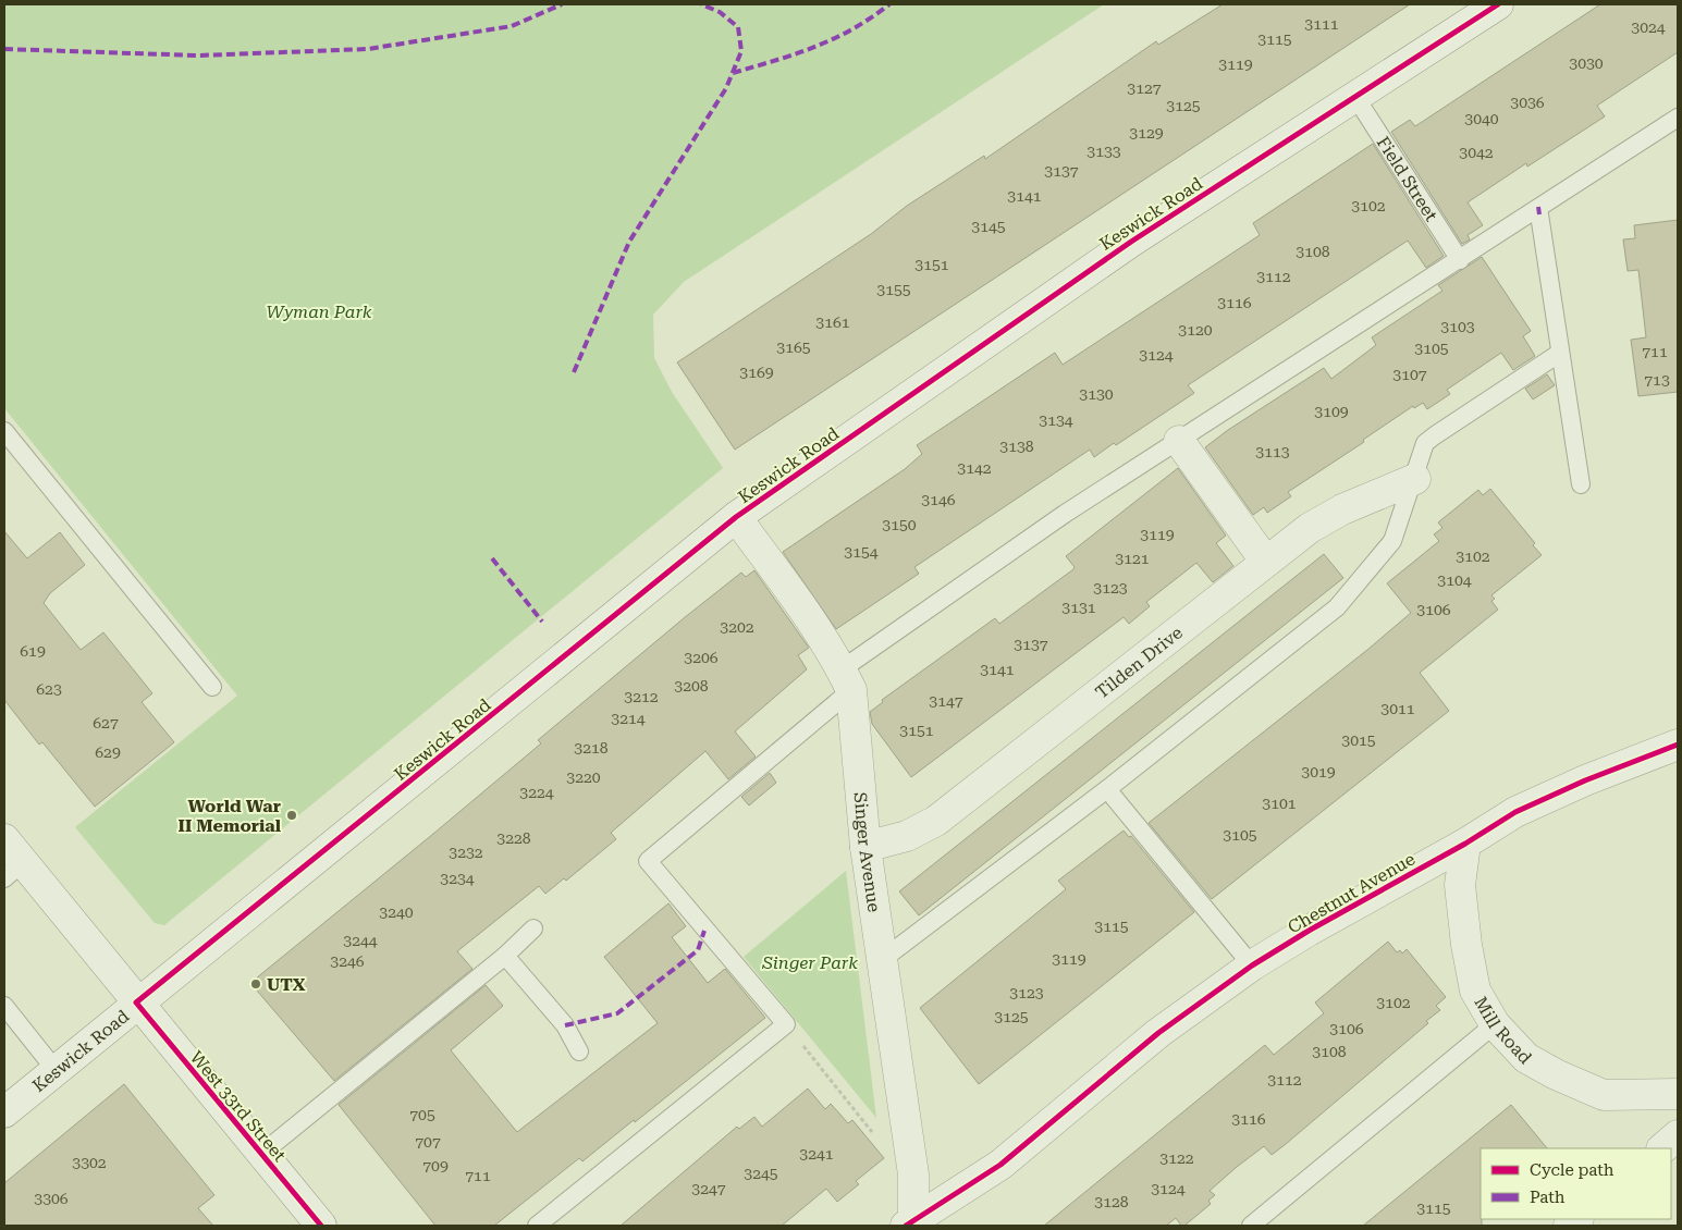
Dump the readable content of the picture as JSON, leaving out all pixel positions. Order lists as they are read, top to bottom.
{
  "streets": {
    "street": [
      "Keswick Road",
      "Tilden Drive",
      "Singer Avenue",
      "Chestnut Avenue",
      "Mill Road",
      "West 33rd Street"
    ],
    "lane": ["Field Street"]
  },
  "crossings": [
    ["Field Street", "Keswick Road"],
    ["Keswick Road", "Singer Avenue"],
    ["Keswick Road", "West 33rd Street"],
    ["Tilden Drive", "Singer Avenue"],
    ["Singer Avenue", "Chestnut Avenue"],
    ["Chestnut Avenue", "Mill Road"]
  ],
  "parks": ["Wyman Park", "Singer Park"],
  "places": ["World War II Memorial", "UTX"],
  "house_numbers": [
    "3111",
    "3024",
    "3115",
    "3030",
    "3119",
    "3127",
    "3036",
    "3125",
    "3040",
    "3129",
    "3133",
    "3042",
    "3137",
    "3141",
    "3102",
    "3145",
    "3108",
    "3151",
    "3112",
    "3155",
    "3116",
    "3161",
    "3103",
    "3120",
    "3165",
    "3105",
    "711",
    "3124",
    "3169",
    "3107",
    "713",
    "3130",
    "3109",
    "3134",
    "3138",
    "3113",
    "3142",
    "3146",
    "3150",
    "3119",
    "3154",
    "3102",
    "3121",
    "3104",
    "3123",
    "3131",
    "3106",
    "3202",
    "3137",
    "619",
    "3206",
    "3141",
    "3208",
    "623",
    "3212",
    "3147",
    "3011",
    "3214",
    "627",
    "3151",
    "3015",
    "3218",
    "629",
    "3019",
    "3220",
    "3224",
    "3101",
    "3105",
    "3228",
    "3232",
    "3234",
    "3240",
    "3115",
    "3244",
    "3119",
    "3246",
    "3123",
    "3102",
    "3125",
    "3106",
    "3108",
    "3112",
    "705",
    "3116",
    "707",
    "3241",
    "3122",
    "3302",
    "709",
    "3245",
    "711",
    "3247",
    "3124",
    "3306",
    "3128",
    "3115"
  ],
  "legend": ["Cycle path", "Path"]
}
